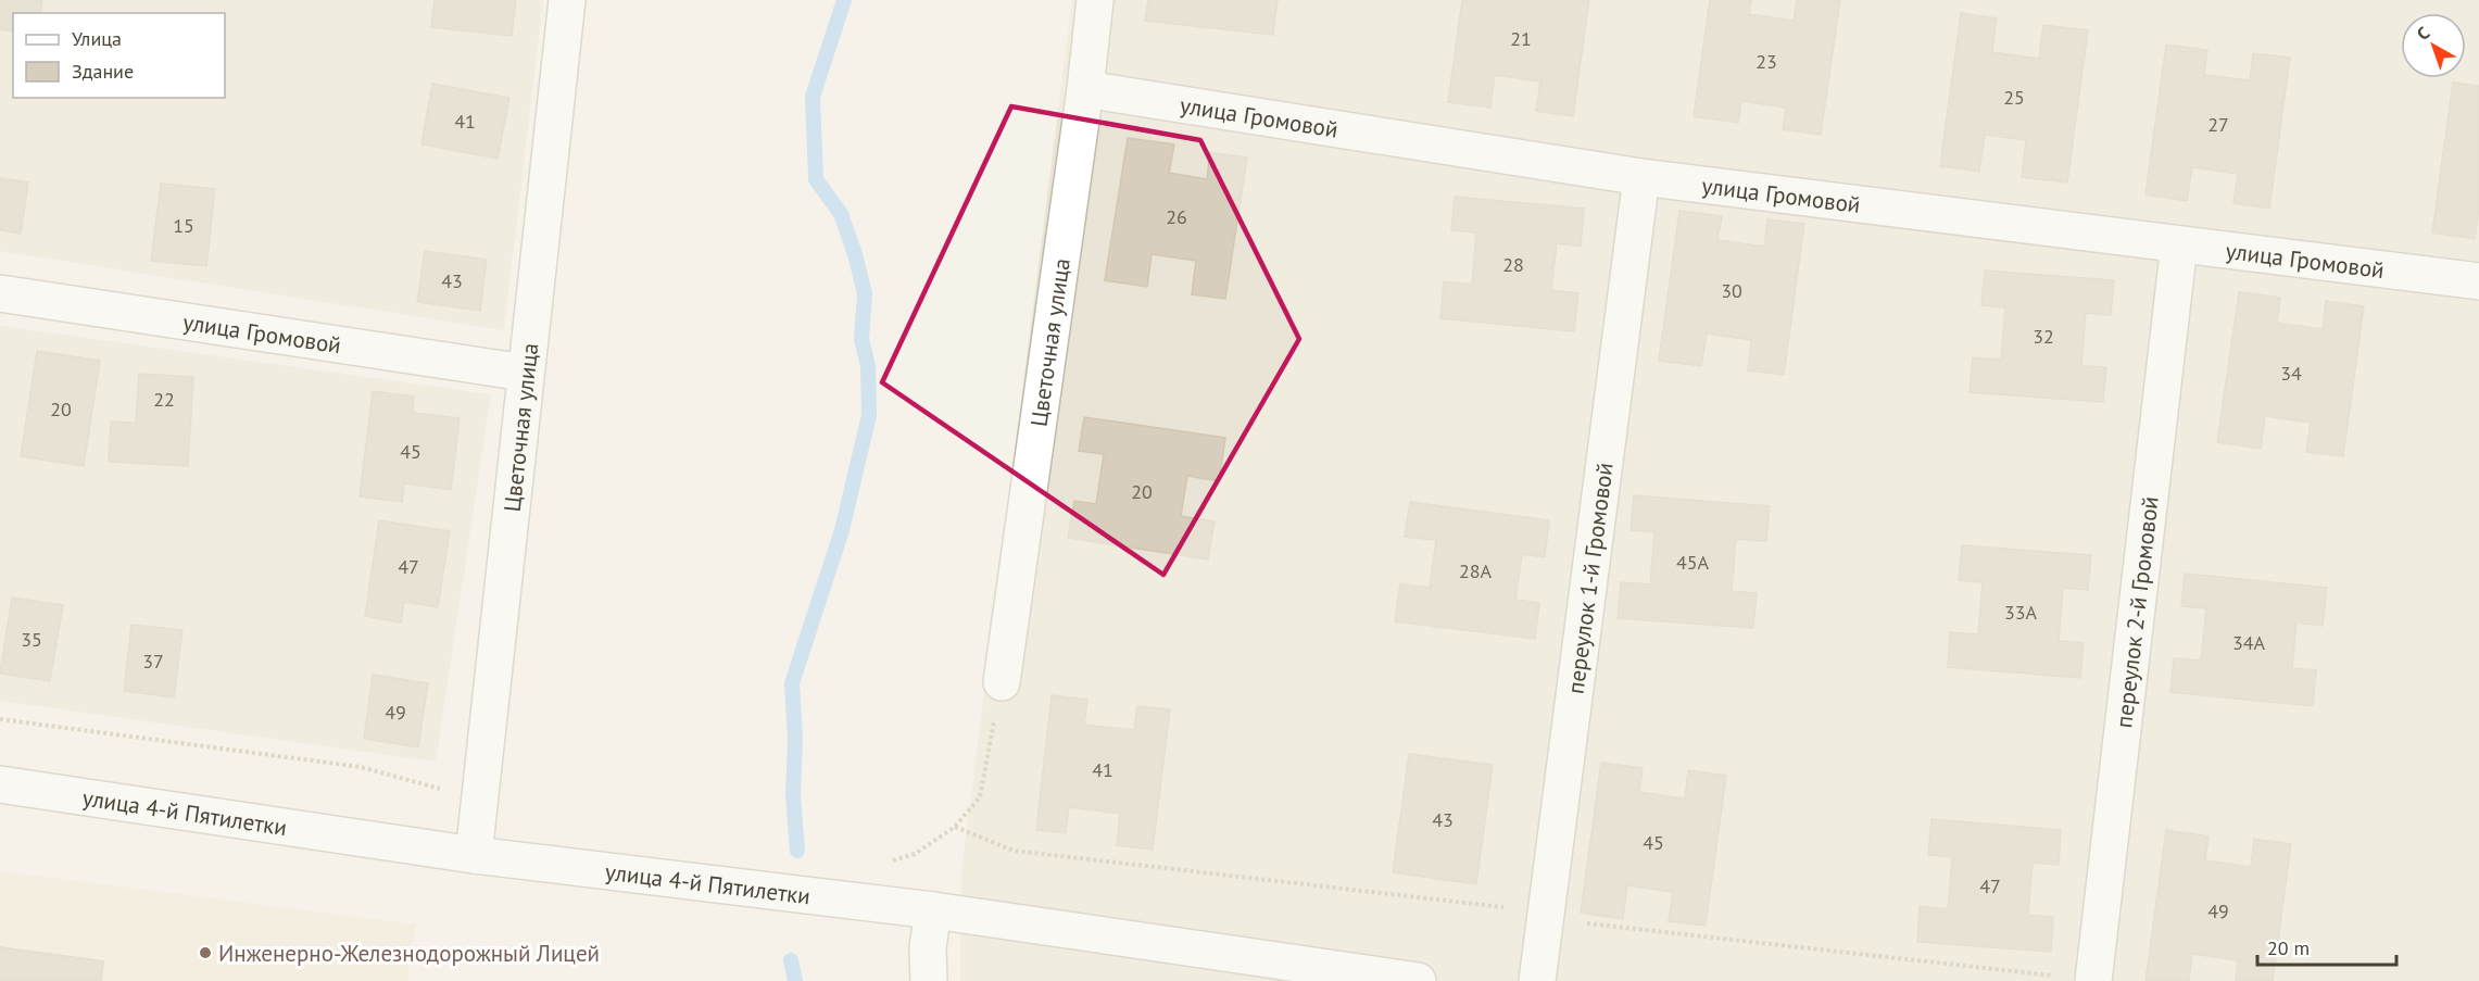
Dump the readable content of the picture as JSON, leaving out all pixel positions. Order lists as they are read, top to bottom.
{
  "streets": {
    "street": [
      "улица Громовой",
      "Цветочная улица",
      "переулок 1-й Громовой",
      "переулок 2-й Громовой",
      "улица 4-й Пятилетки"
    ]
  },
  "crossings": [
    ["улица Громовой", "Цветочная улица"],
    ["улица Громовой", "переулок 1-й Громовой"],
    ["улица Громовой", "переулок 2-й Громовой"],
    ["Цветочная улица", "улица 4-й Пятилетки"]
  ],
  "places": ["Инженерно-Железнодорожный Лицей"],
  "house_numbers": [
    "21",
    "23",
    "25",
    "41",
    "27",
    "26",
    "15",
    "28",
    "43",
    "30",
    "32",
    "34",
    "22",
    "20",
    "45",
    "20",
    "45А",
    "47",
    "28А",
    "33А",
    "35",
    "34А",
    "37",
    "49",
    "41",
    "43",
    "45",
    "47",
    "49"
  ],
  "legend": ["Улица", "Здание"],
  "scale_bar": "20 m",
  "north": "top left"
}
